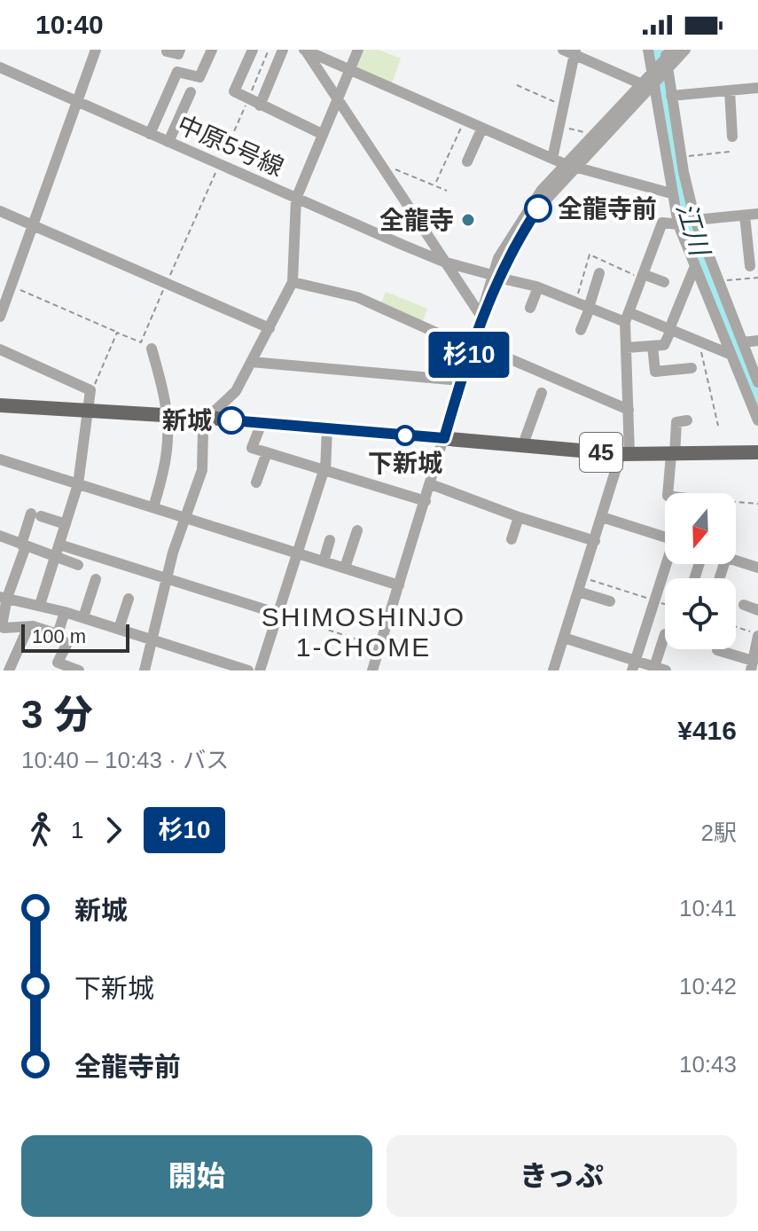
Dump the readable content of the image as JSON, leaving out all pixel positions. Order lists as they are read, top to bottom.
{
  "streets": {
    "main road": ["45"],
    "street": ["中原5号線"]
  },
  "districts": ["SHIMOSHINJO 1-CHOME"],
  "water": ["江川"],
  "places": [
    "全龍寺前",
    "全龍寺",
    "新城",
    "下新城"
  ],
  "lines": ["bus line 杉10"],
  "scale_bar": "100 m",
  "north": "bottom",
  "page": {
    "status": "10:40",
    "on_map": "杉10",
    "scale": "100 m",
    "heading": ["3 分", "10:40 – 10:43 · バス", "¥416"],
    "legs": ["1", "杉10", "2駅"],
    "list": [
      {
        "name": "新城",
        "value": "10:41"
      },
      {
        "name": "下新城",
        "value": "10:42"
      },
      {
        "name": "全龍寺前",
        "value": "10:43"
      }
    ],
    "buttons": ["開始", "きっぷ"]
  }
}
